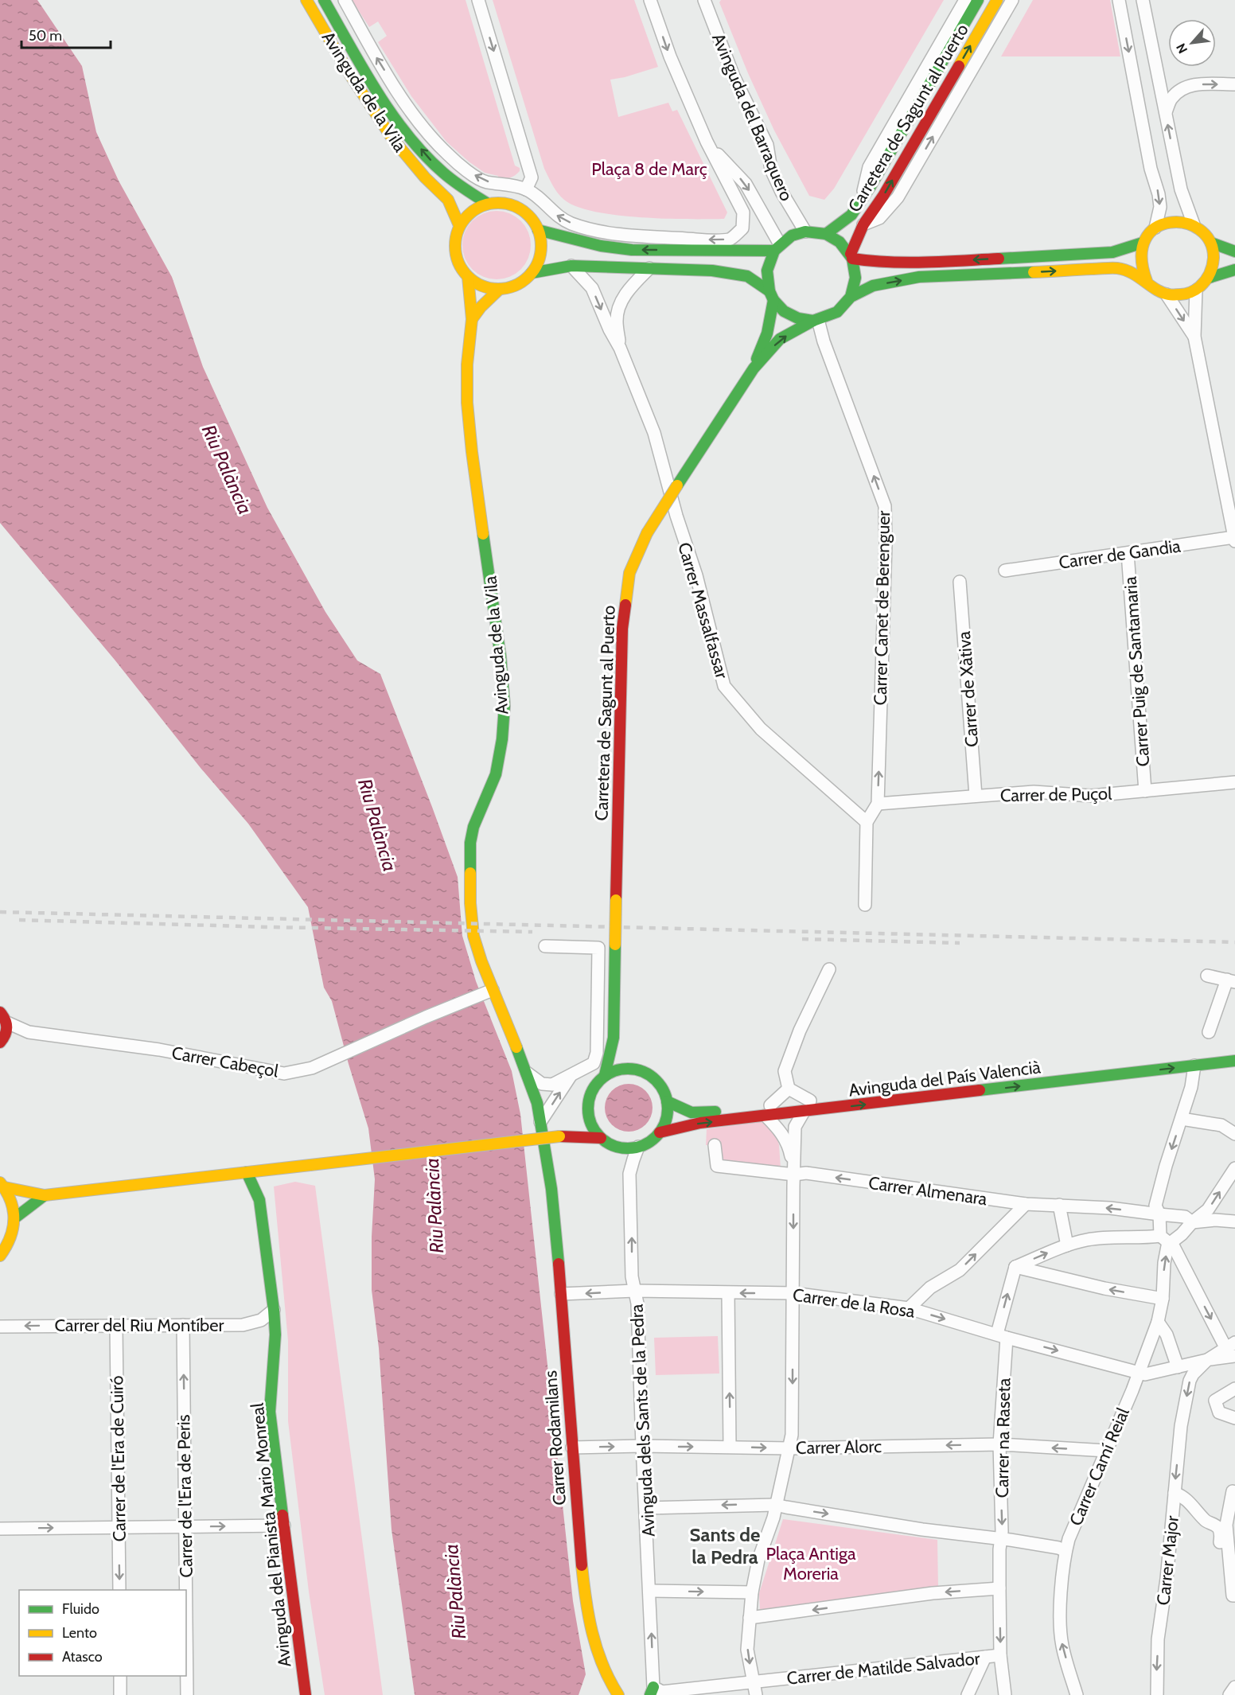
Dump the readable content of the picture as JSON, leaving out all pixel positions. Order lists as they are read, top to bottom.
{
  "streets": {
    "street": [
      "Avinguda de la Vila",
      "Avinguda del Barraquero",
      "Carretera de Sagunt al Puerto",
      "Carrer de Gandia",
      "Carrer Canet de Berenguer",
      "Carrer Massalfassar",
      "Carrer Puig de Santamaria",
      "Carrer de Xàtiva",
      "Carrer de Puçol",
      "Carrer Cabeçol",
      "Avinguda del País Valencià",
      "Carrer Almenara",
      "Carrer de la Rosa",
      "Carrer del Riu Montíber",
      "Avinguda dels Sants de la Pedra",
      "Carrer Rodamilans",
      "Carrer na Raseta",
      "Carrer Alorc",
      "Carrer de l'Era de Cuiró",
      "Carrer Camí Reial",
      "Carrer de l'Era de Peris",
      "Avinguda del Pianista Mario Monreal",
      "Carrer Major",
      "Carrer de Matilde Salvador"
    ]
  },
  "crossings": [
    ["Avinguda de la Vila", "Carrer Cabeçol"],
    ["Avinguda de la Vila", "Carrer Rodamilans"],
    ["Avinguda del Barraquero", "Carretera de Sagunt al Puerto"],
    ["Avinguda del Barraquero", "Carrer Canet de Berenguer"],
    ["Carretera de Sagunt al Puerto", "Carrer Canet de Berenguer"],
    ["Carretera de Sagunt al Puerto", "Avinguda del País Valencià"],
    ["Carretera de Sagunt al Puerto", "Avinguda dels Sants de la Pedra"],
    ["Carrer de Gandia", "Carrer Puig de Santamaria"],
    ["Carrer Canet de Berenguer", "Carrer Massalfassar"],
    ["Carrer Canet de Berenguer", "Carrer de Puçol"],
    ["Carrer Puig de Santamaria", "Carrer de Puçol"],
    ["Carrer de Xàtiva", "Carrer de Puçol"],
    ["Avinguda del País Valencià", "Avinguda dels Sants de la Pedra"],
    ["Carrer de la Rosa", "Avinguda dels Sants de la Pedra"],
    ["Carrer de la Rosa", "Carrer Rodamilans"],
    ["Carrer de la Rosa", "Carrer na Raseta"],
    ["Carrer de la Rosa", "Carrer Camí Reial"],
    ["Carrer del Riu Montíber", "Carrer de l'Era de Cuiró"],
    ["Carrer del Riu Montíber", "Carrer de l'Era de Peris"],
    ["Carrer del Riu Montíber", "Avinguda del Pianista Mario Monreal"],
    ["Avinguda dels Sants de la Pedra", "Carrer Alorc"],
    ["Avinguda dels Sants de la Pedra", "Carrer de Matilde Salvador"],
    ["Carrer Rodamilans", "Carrer Alorc"],
    ["Carrer na Raseta", "Carrer Alorc"],
    ["Carrer na Raseta", "Carrer de Matilde Salvador"],
    ["Carrer Alorc", "Carrer Camí Reial"]
  ],
  "one_way": [
    "Carrer Canet de Berenguer",
    "Carrer del Riu Montíber",
    "Carrer Camí Reial",
    "Carrer de l'Era de Peris"
  ],
  "districts": ["Sants de la Pedra"],
  "water": ["Riu Palància"],
  "parks": ["Plaça 8 de Març", "Plaça Antiga Moreria"],
  "legend": ["Fluido", "Lento", "Atasco"],
  "scale_bar": "50 m",
  "north": "bottom left"
}
